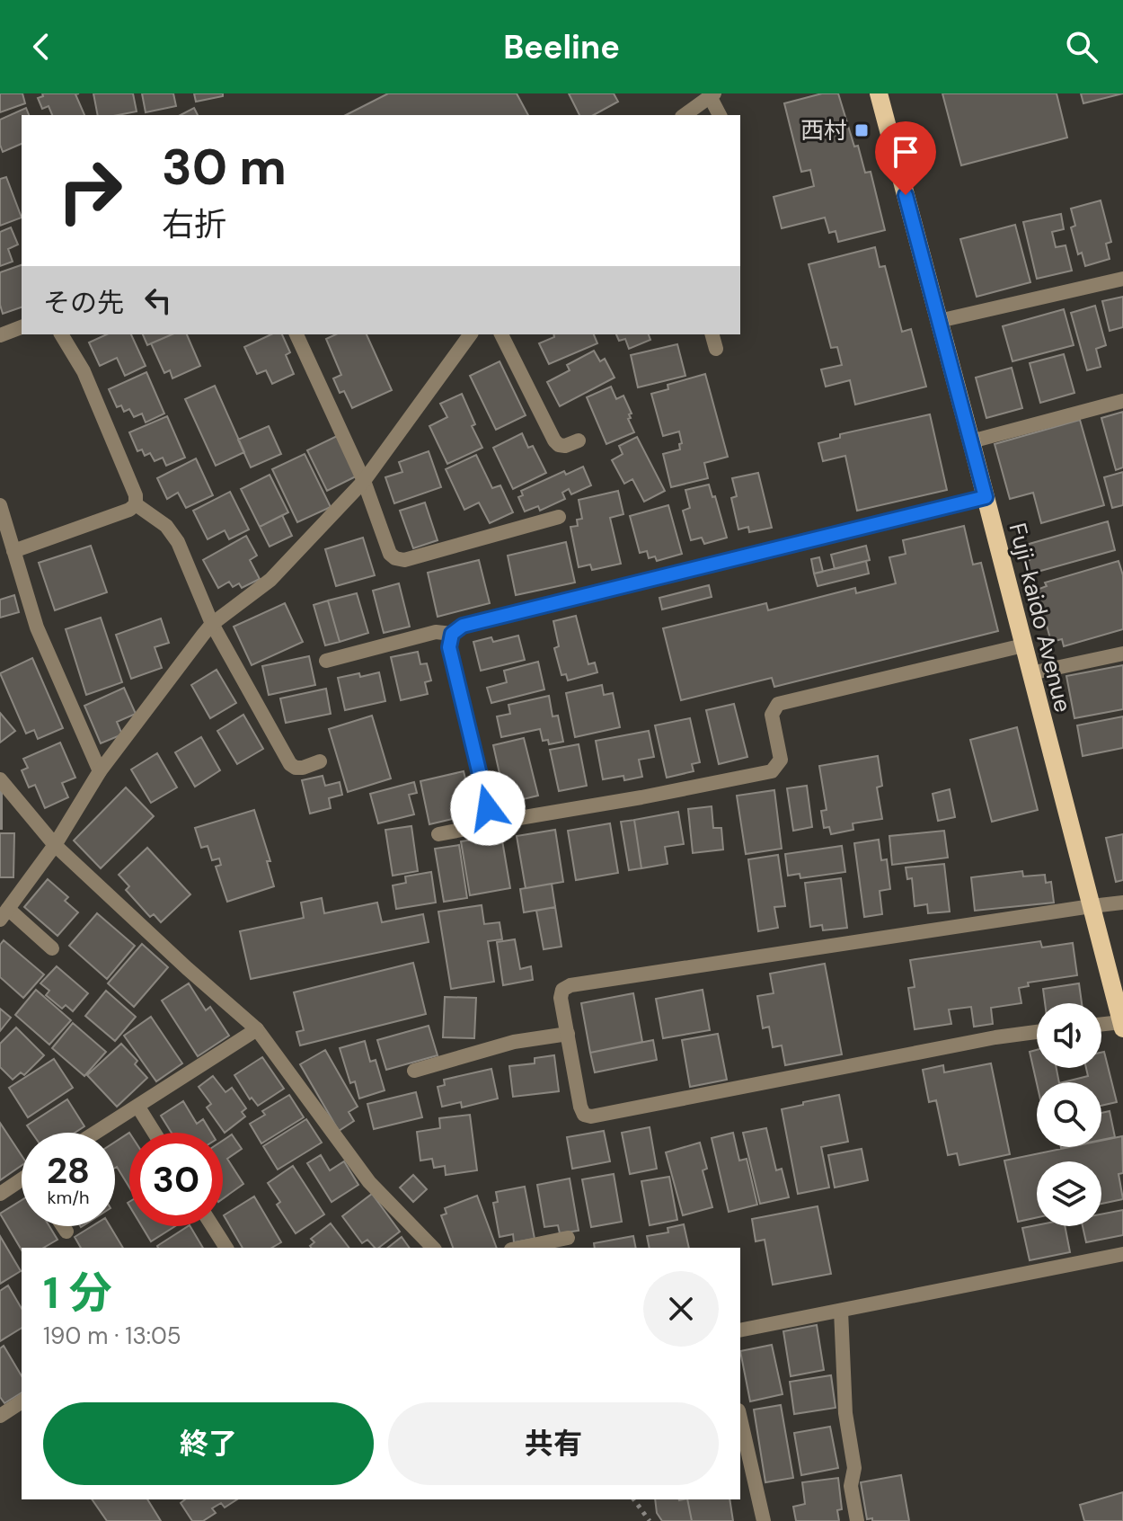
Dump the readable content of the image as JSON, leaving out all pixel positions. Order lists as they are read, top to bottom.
{
  "streets": {
    "main road": ["Fuji-kaido Avenue"]
  },
  "places": {
    "transit": ["西村"]
  },
  "page": {
    "header": "Beeline",
    "turn": ["30 m", "右折"],
    "then": "その先",
    "speed": "28 km/h",
    "limit": "30",
    "heading": ["1 分", "190 m · 13:05"],
    "buttons": ["終了", "共有"]
  }
}
